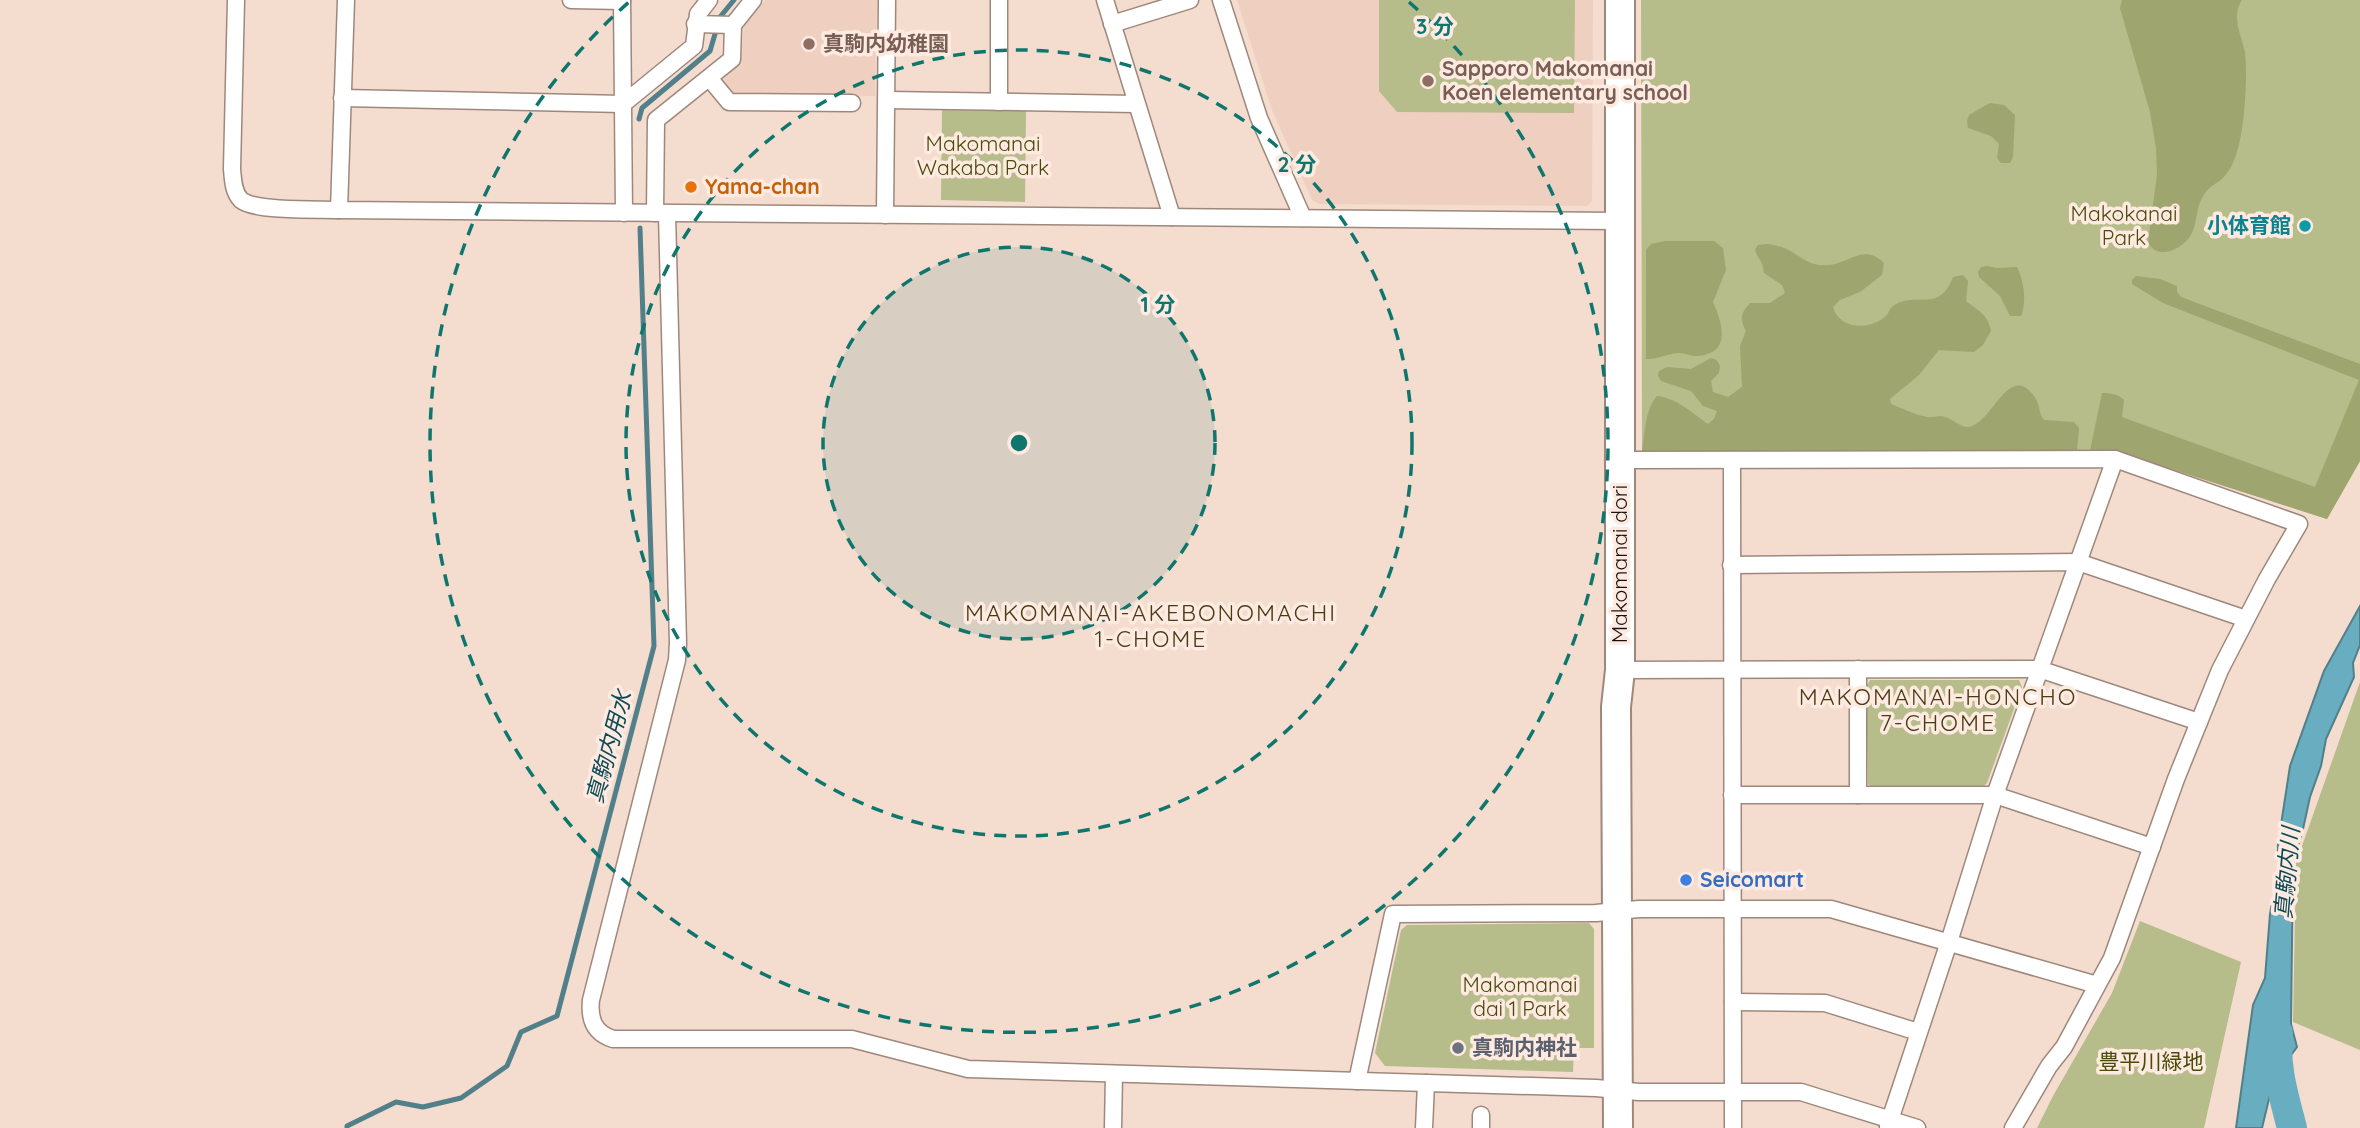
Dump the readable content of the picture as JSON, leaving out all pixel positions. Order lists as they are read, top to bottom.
{
  "streets": {
    "highway": ["Makomanai dori"]
  },
  "districts": ["MAKOMANAI-AKEBONOMACHI 1-CHOME", "MAKOMANAI-HONCHO 7-CHOME"],
  "water": ["真駒内用水", "真駒内川"],
  "parks": [
    "Makomanai Wakaba Park",
    "Makokanai Park",
    "Makomanai dai 1 Park",
    "豊平川緑地"
  ],
  "places": [
    "真駒内幼稚園",
    "Sapporo Makomanai Koen elementary school",
    "Yama-chan",
    "小体育館",
    "Seicomart",
    "真駒内神社"
  ],
  "rings": ["3 分", "2 分", "1 分"]
}
